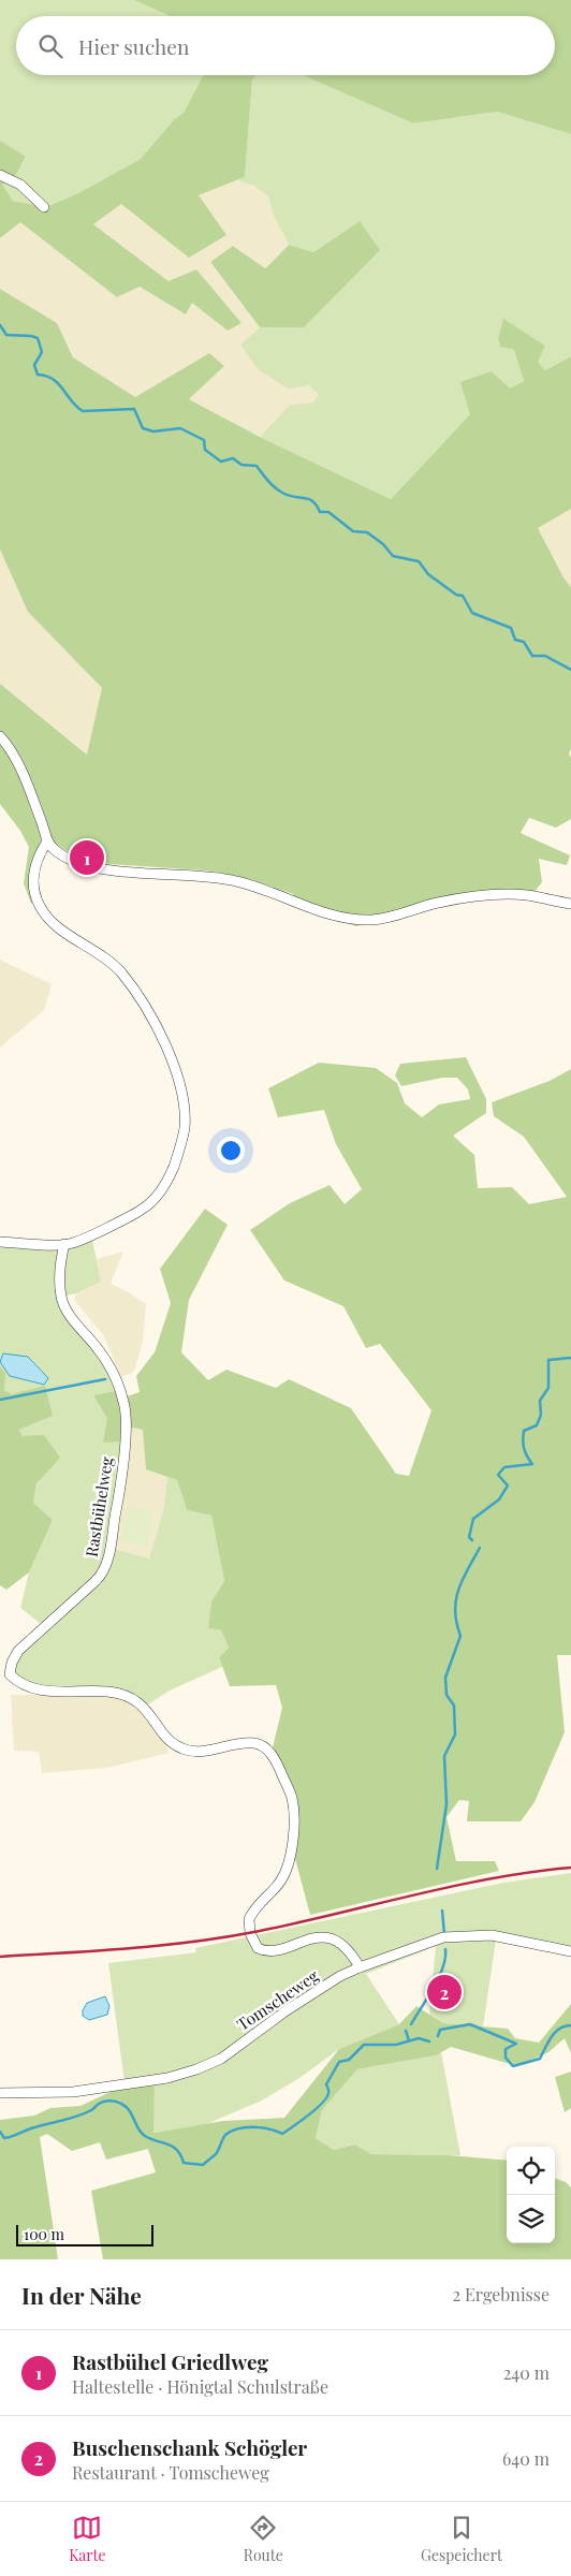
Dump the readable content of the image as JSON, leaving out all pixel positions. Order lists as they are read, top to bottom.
{
  "streets": {
    "street": ["Rastbühelweg", "Tomscheweg"]
  },
  "crossings": [
    ["Rastbühelweg", "Tomscheweg"]
  ],
  "scale_bar": "100 m",
  "page": {
    "search": "Hier suchen",
    "pins": ["1", "2"],
    "scale": "100 m",
    "heading": ["In der Nähe", "2 Ergebnisse"],
    "list": [
      {
        "mark": "1",
        "name": "Rastbühel Griedlweg",
        "note": "Haltestelle · Hönigtal Schulstraße",
        "value": "240 m"
      },
      {
        "mark": "2",
        "name": "Buschenschank Schögler",
        "note": "Restaurant · Tomscheweg",
        "value": "640 m"
      }
    ],
    "nav": ["Karte", "Route", "Gespeichert"]
  }
}
